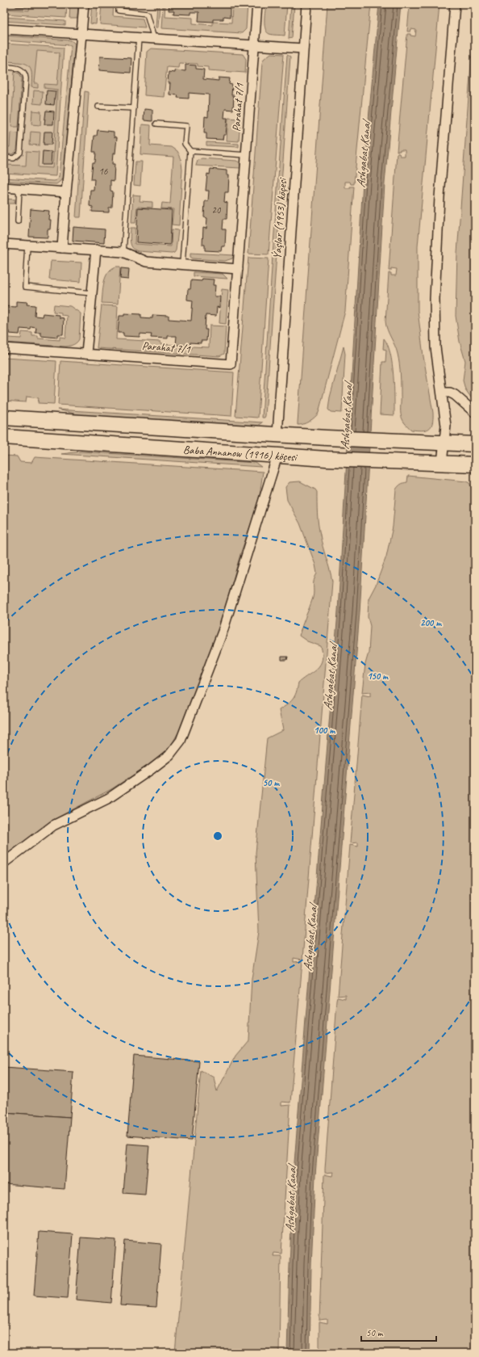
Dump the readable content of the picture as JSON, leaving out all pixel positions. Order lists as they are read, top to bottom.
{
  "streets": {
    "main road": ["Baba Annanow (1916) köçesi"],
    "street": ["Parahat 7/1", "Ýaşlar (1953) köçesi"]
  },
  "crossings": [
    ["Ýaşlar (1953) köçesi", "Baba Annanow (1916) köçesi"]
  ],
  "water": ["Ashgabat Kanal"],
  "house_numbers": ["16", "20"],
  "scale_bar": "50 m",
  "rings": [
    "200 m",
    "150 m",
    "100 m",
    "50 m"
  ]
}
